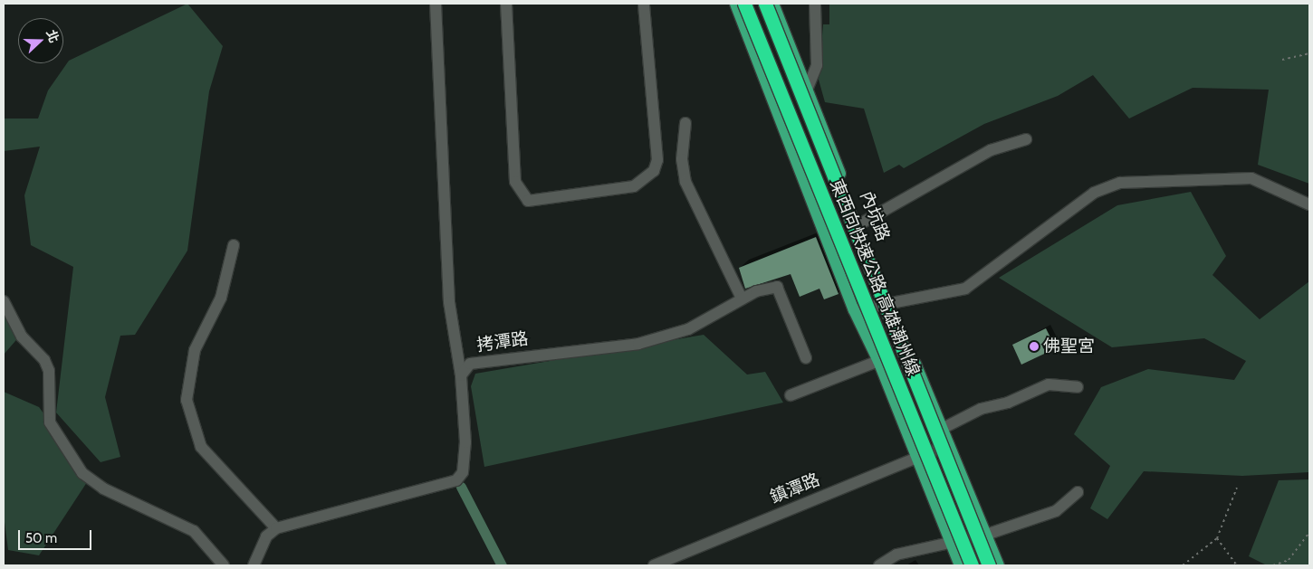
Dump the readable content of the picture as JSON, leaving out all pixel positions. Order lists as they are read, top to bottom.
{
  "streets": {
    "highway": ["東西向快速公路 高雄潮州線"],
    "main road": ["內坑路"],
    "street": ["拷潭路", "鎮潭路"]
  },
  "crossings": [
    ["內坑路", "鎮潭路"]
  ],
  "places": ["佛聖宮"],
  "scale_bar": "50 m",
  "north": "right"
}
